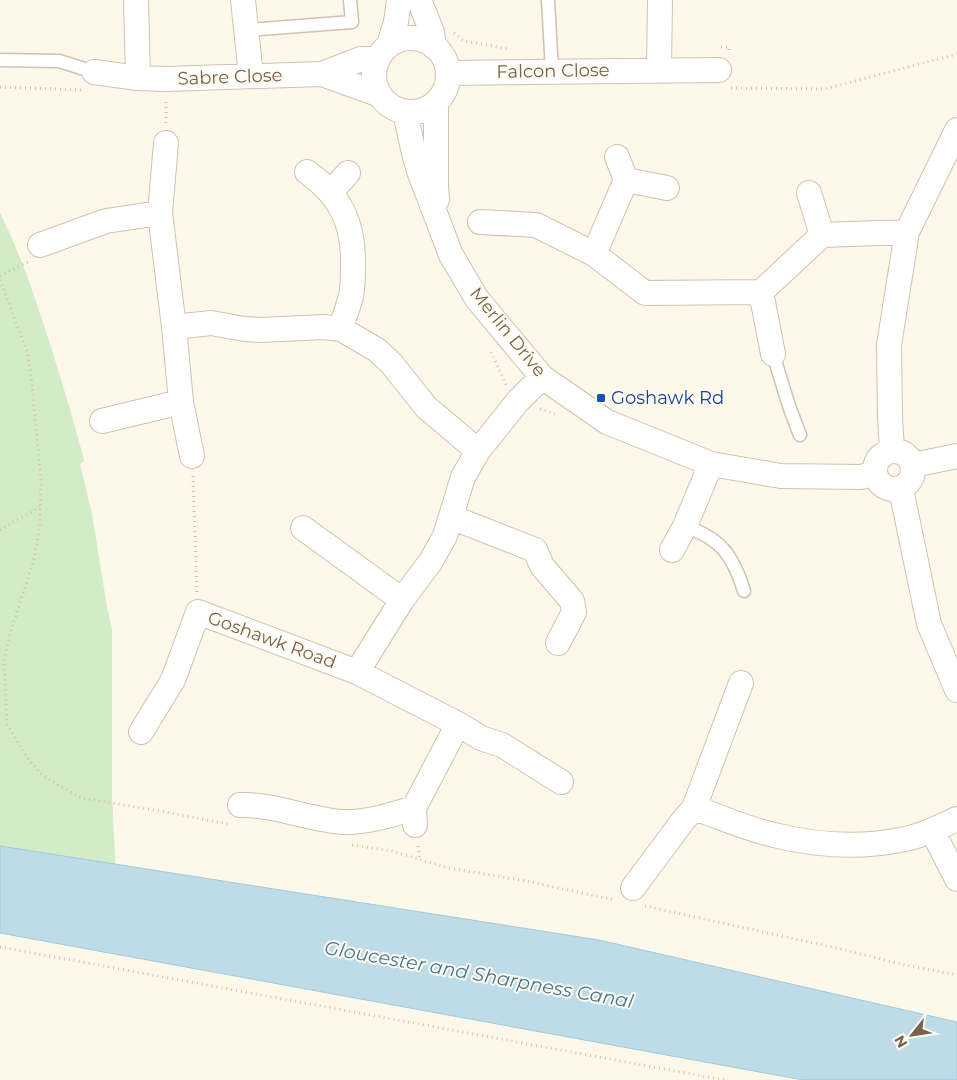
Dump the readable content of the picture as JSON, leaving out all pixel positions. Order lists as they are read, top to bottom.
{
  "streets": {
    "street": [
      "Falcon Close",
      "Sabre Close",
      "Merlin Drive",
      "Goshawk Road"
    ]
  },
  "crossings": [
    ["Falcon Close", "Sabre Close"],
    ["Falcon Close", "Merlin Drive"],
    ["Sabre Close", "Merlin Drive"],
    ["Merlin Drive", "Goshawk Road"]
  ],
  "water": ["Gloucester and Sharpness Canal"],
  "places": {
    "transit": ["Goshawk Rd"]
  },
  "north": "bottom left"
}
